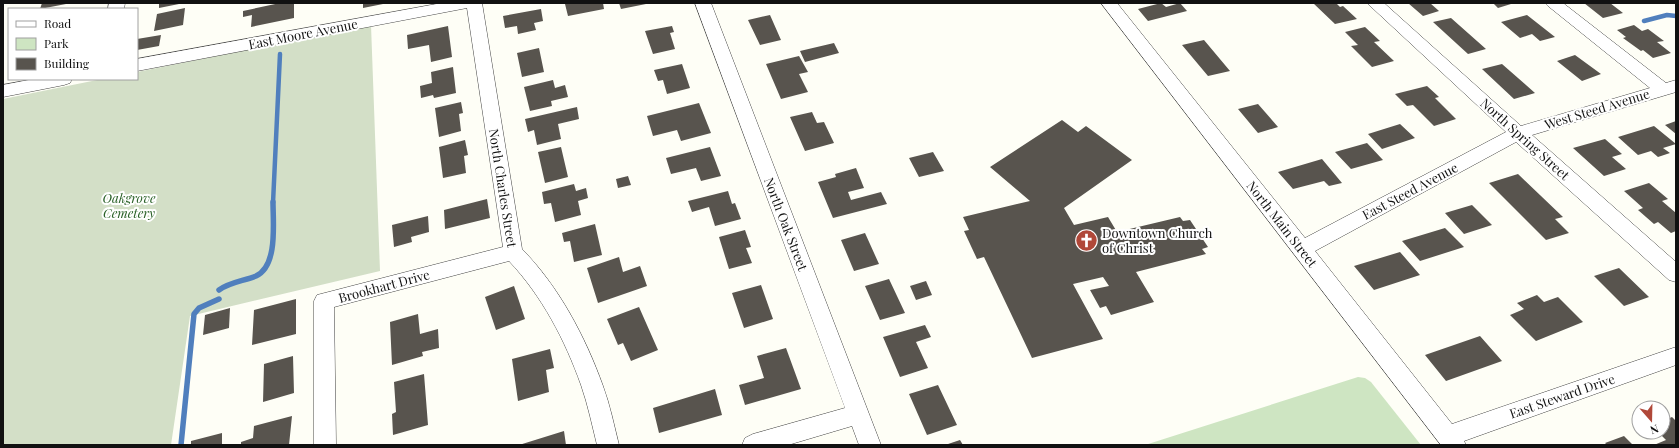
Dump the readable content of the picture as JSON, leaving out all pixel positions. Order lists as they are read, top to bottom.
{
  "streets": {
    "street": [
      "East Moore Avenue",
      "West Steed Avenue",
      "North Spring Street",
      "North Charles Street",
      "East Steed Avenue",
      "North Oak Street",
      "North Main Street",
      "Brookhart Drive",
      "East Steward Drive"
    ]
  },
  "crossings": [
    ["West Steed Avenue", "North Spring Street"],
    ["West Steed Avenue", "East Steed Avenue"],
    ["North Spring Street", "East Steed Avenue"],
    ["North Charles Street", "Brookhart Drive"],
    ["East Steed Avenue", "North Main Street"],
    ["North Main Street", "East Steward Drive"]
  ],
  "parks": ["Oakgrove Cemetery"],
  "places": {
    "church": ["Downtown Church of Christ"]
  },
  "legend": ["Road", "Park", "Building"],
  "north": "bottom"
}
